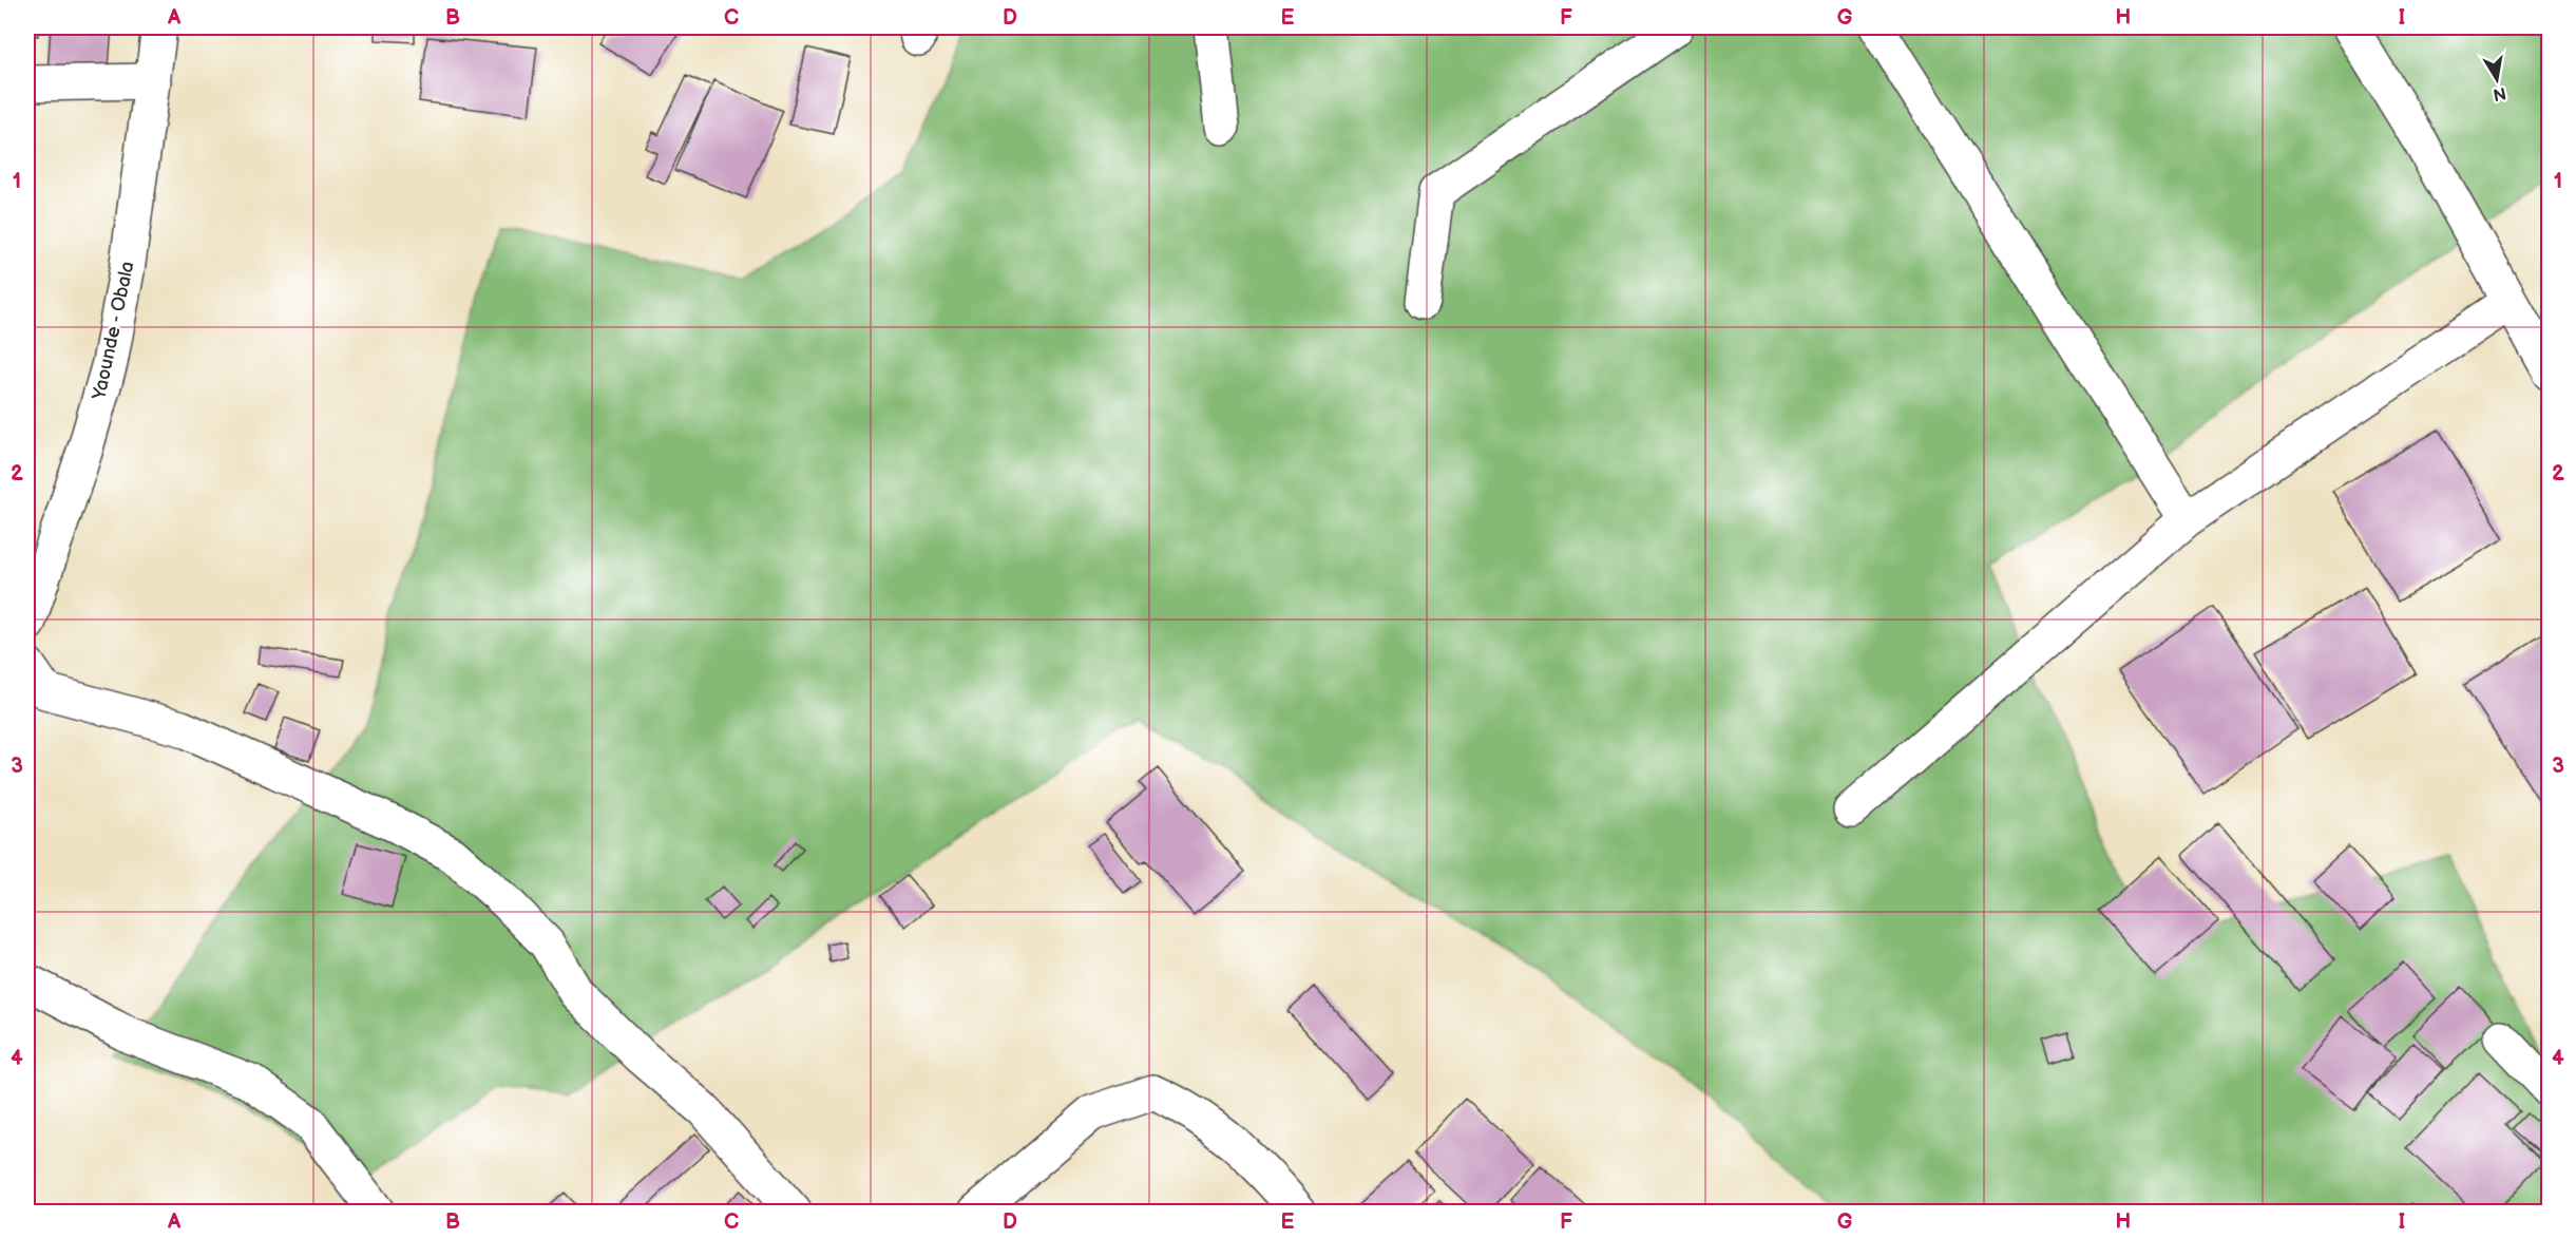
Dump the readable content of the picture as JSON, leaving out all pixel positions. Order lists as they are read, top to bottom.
{
  "streets": {
    "main road": ["Yaounde - Obala"]
  },
  "north": "bottom",
  "grid": {
    "columns": [
      "A",
      "B",
      "C",
      "D",
      "E",
      "F",
      "G",
      "H",
      "I"
    ],
    "rows": [
      "1",
      "2",
      "3",
      "4"
    ]
  }
}
